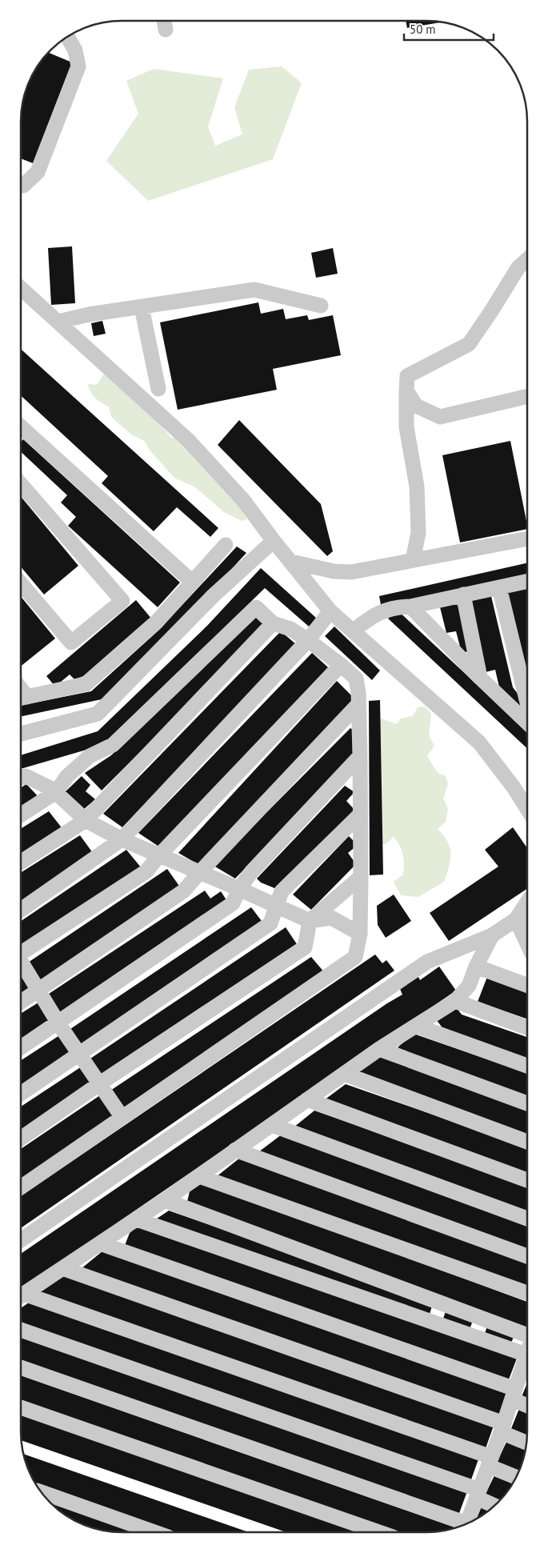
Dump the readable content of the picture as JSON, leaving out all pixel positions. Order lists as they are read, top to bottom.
{
  "scale_bar": "50 m"
}
